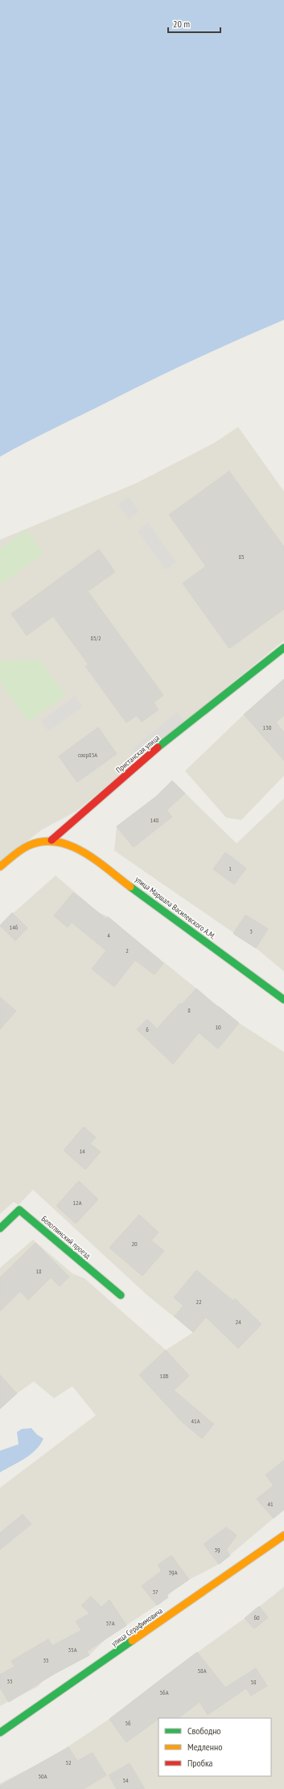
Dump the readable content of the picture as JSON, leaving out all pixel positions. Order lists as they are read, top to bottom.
{
  "streets": {
    "street": [
      "Пристанская улица",
      "улица Маршала Василевского А.М.",
      "Белоглинский проезд",
      "улица Серафимовича"
    ]
  },
  "crossings": [
    ["Пристанская улица", "улица Маршала Василевского А.М."]
  ],
  "house_numbers": [
    "85",
    "85/2",
    "150",
    "соор85А",
    "148",
    "1",
    "146",
    "3",
    "4",
    "2",
    "8",
    "10",
    "6",
    "14",
    "12А",
    "20",
    "18",
    "22",
    "24",
    "18Б",
    "41А",
    "41",
    "39",
    "39А",
    "37",
    "60",
    "37А",
    "35А",
    "35",
    "58А",
    "33",
    "58",
    "56А",
    "56",
    "52",
    "50А",
    "54"
  ],
  "legend": ["Свободно", "Медленно", "Пробка"],
  "scale_bar": "20 m"
}
